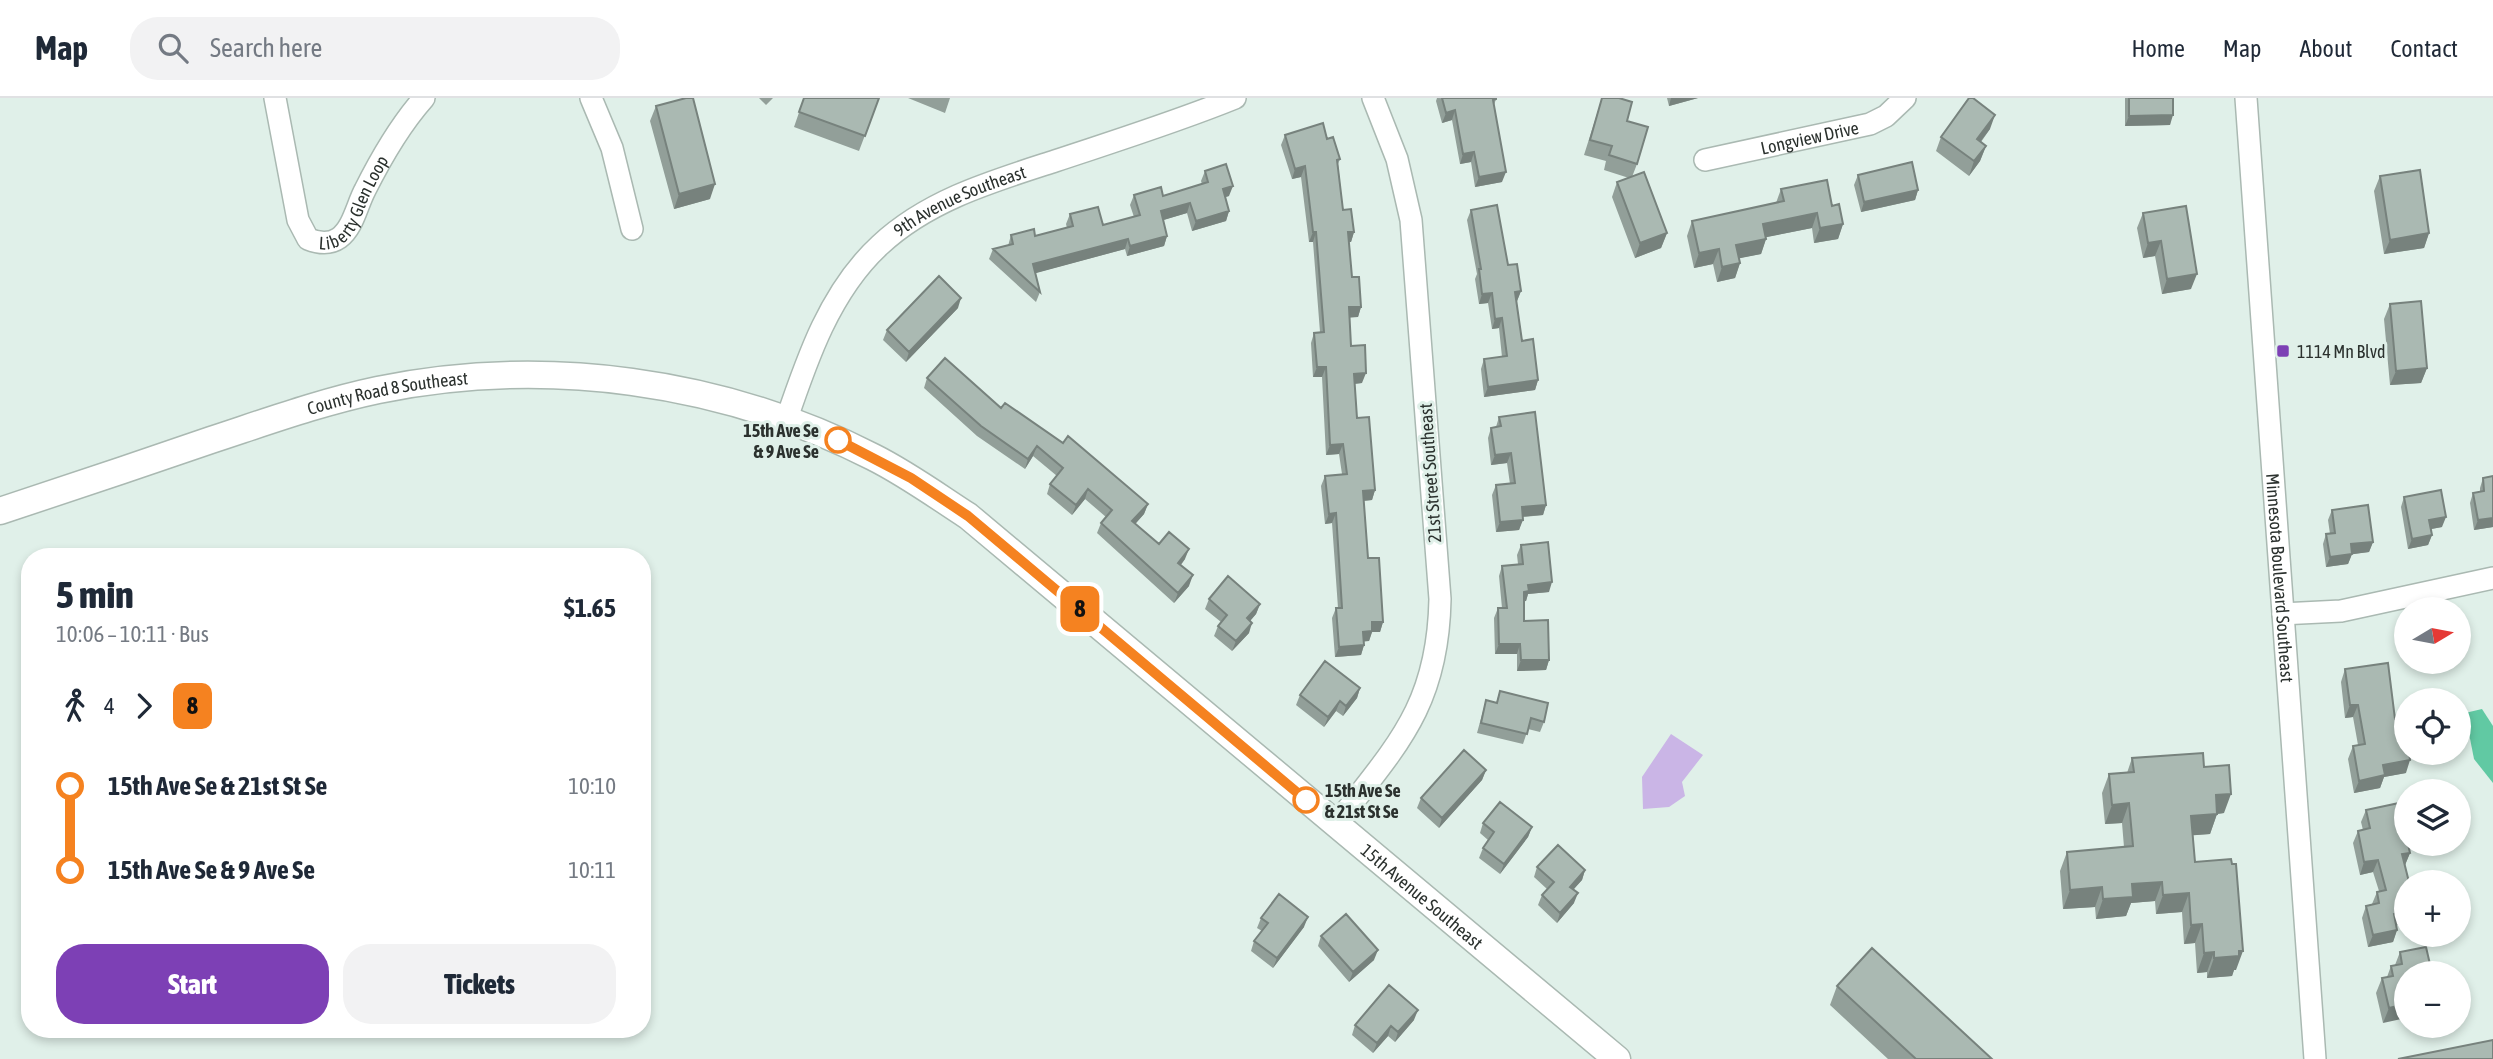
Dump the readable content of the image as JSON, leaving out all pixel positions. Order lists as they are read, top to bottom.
{
  "streets": {
    "main road": ["County Road 8 Southeast", "15th Avenue Southeast"],
    "street": [
      "Longview Drive",
      "Liberty Glen Loop",
      "9th Avenue Southeast",
      "21st Street Southeast",
      "Minnesota Boulevard Southeast"
    ]
  },
  "crossings": [
    ["9th Avenue Southeast", "County Road 8 Southeast"],
    ["9th Avenue Southeast", "15th Avenue Southeast"],
    ["County Road 8 Southeast", "15th Avenue Southeast"],
    ["21st Street Southeast", "15th Avenue Southeast"]
  ],
  "places": {
    "transit": ["1114 Mn Blvd"],
    "other": ["15th Ave Se & 9 Ave Se", "15th Ave Se & 21st St Se"]
  },
  "lines": ["bus line 8"],
  "north": "right",
  "page": {
    "header": "Map",
    "search": "Search here",
    "nav": [
      "Home",
      "Map",
      "About",
      "Contact"
    ],
    "on_map": "8",
    "heading": ["5 min", "10:06 – 10:11 · Bus", "$1.65"],
    "map_buttons": ["+", "−"],
    "legs": ["4", "8"],
    "list": [
      {
        "name": "15th Ave Se & 21st St Se",
        "value": "10:10"
      },
      {
        "name": "15th Ave Se & 9 Ave Se",
        "value": "10:11"
      }
    ],
    "buttons": ["Start", "Tickets"]
  }
}
